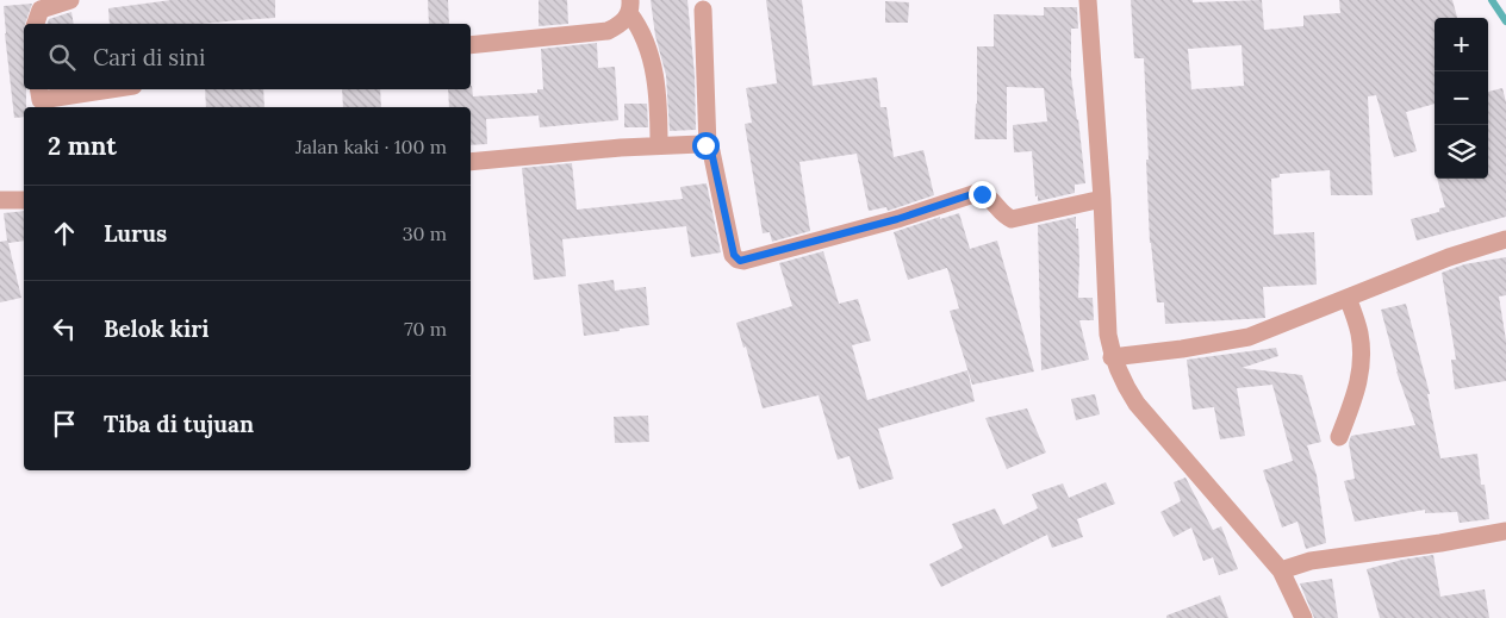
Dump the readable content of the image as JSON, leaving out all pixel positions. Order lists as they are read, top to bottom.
{
  "page": {
    "map_buttons": ["+", "−"],
    "search": "Cari di sini",
    "heading": ["2 mnt", "Jalan kaki · 100 m"],
    "list": [
      ["Lurus", "30 m"],
      ["Belok kiri", "70 m"],
      "Tiba di tujuan"
    ]
  }
}
